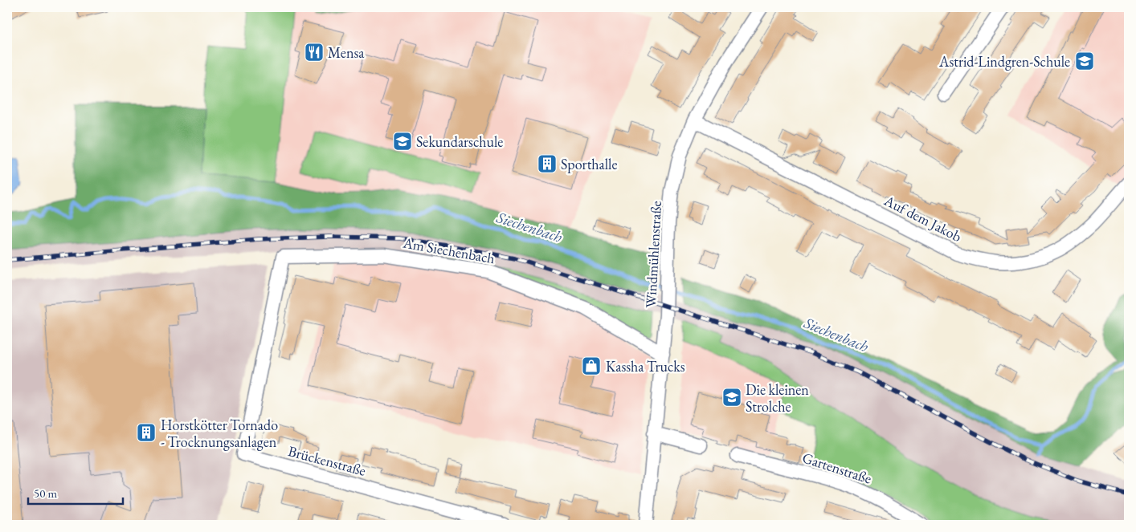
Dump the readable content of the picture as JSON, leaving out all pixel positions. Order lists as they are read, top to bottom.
{
  "streets": {
    "street": [
      "Auf dem Jakob",
      "Am Siechenbach",
      "Windmühlenstraße",
      "Brückenstraße",
      "Gartenstraße"
    ]
  },
  "crossings": [
    ["Auf dem Jakob", "Windmühlenstraße"],
    ["Am Siechenbach", "Windmühlenstraße"],
    ["Am Siechenbach", "Brückenstraße"]
  ],
  "water": ["Siechenbach"],
  "places": {
    "restaurant": ["Mensa"],
    "school or university": ["Astrid-Lindgren-Schule", "Sekundarschule", "Die kleinen Strolche"],
    "building": ["Sporthalle", "Horstkötter Tornado - Trocknungsanlagen"],
    "shop": ["Kassha Trucks"]
  },
  "scale_bar": "50 m"
}
